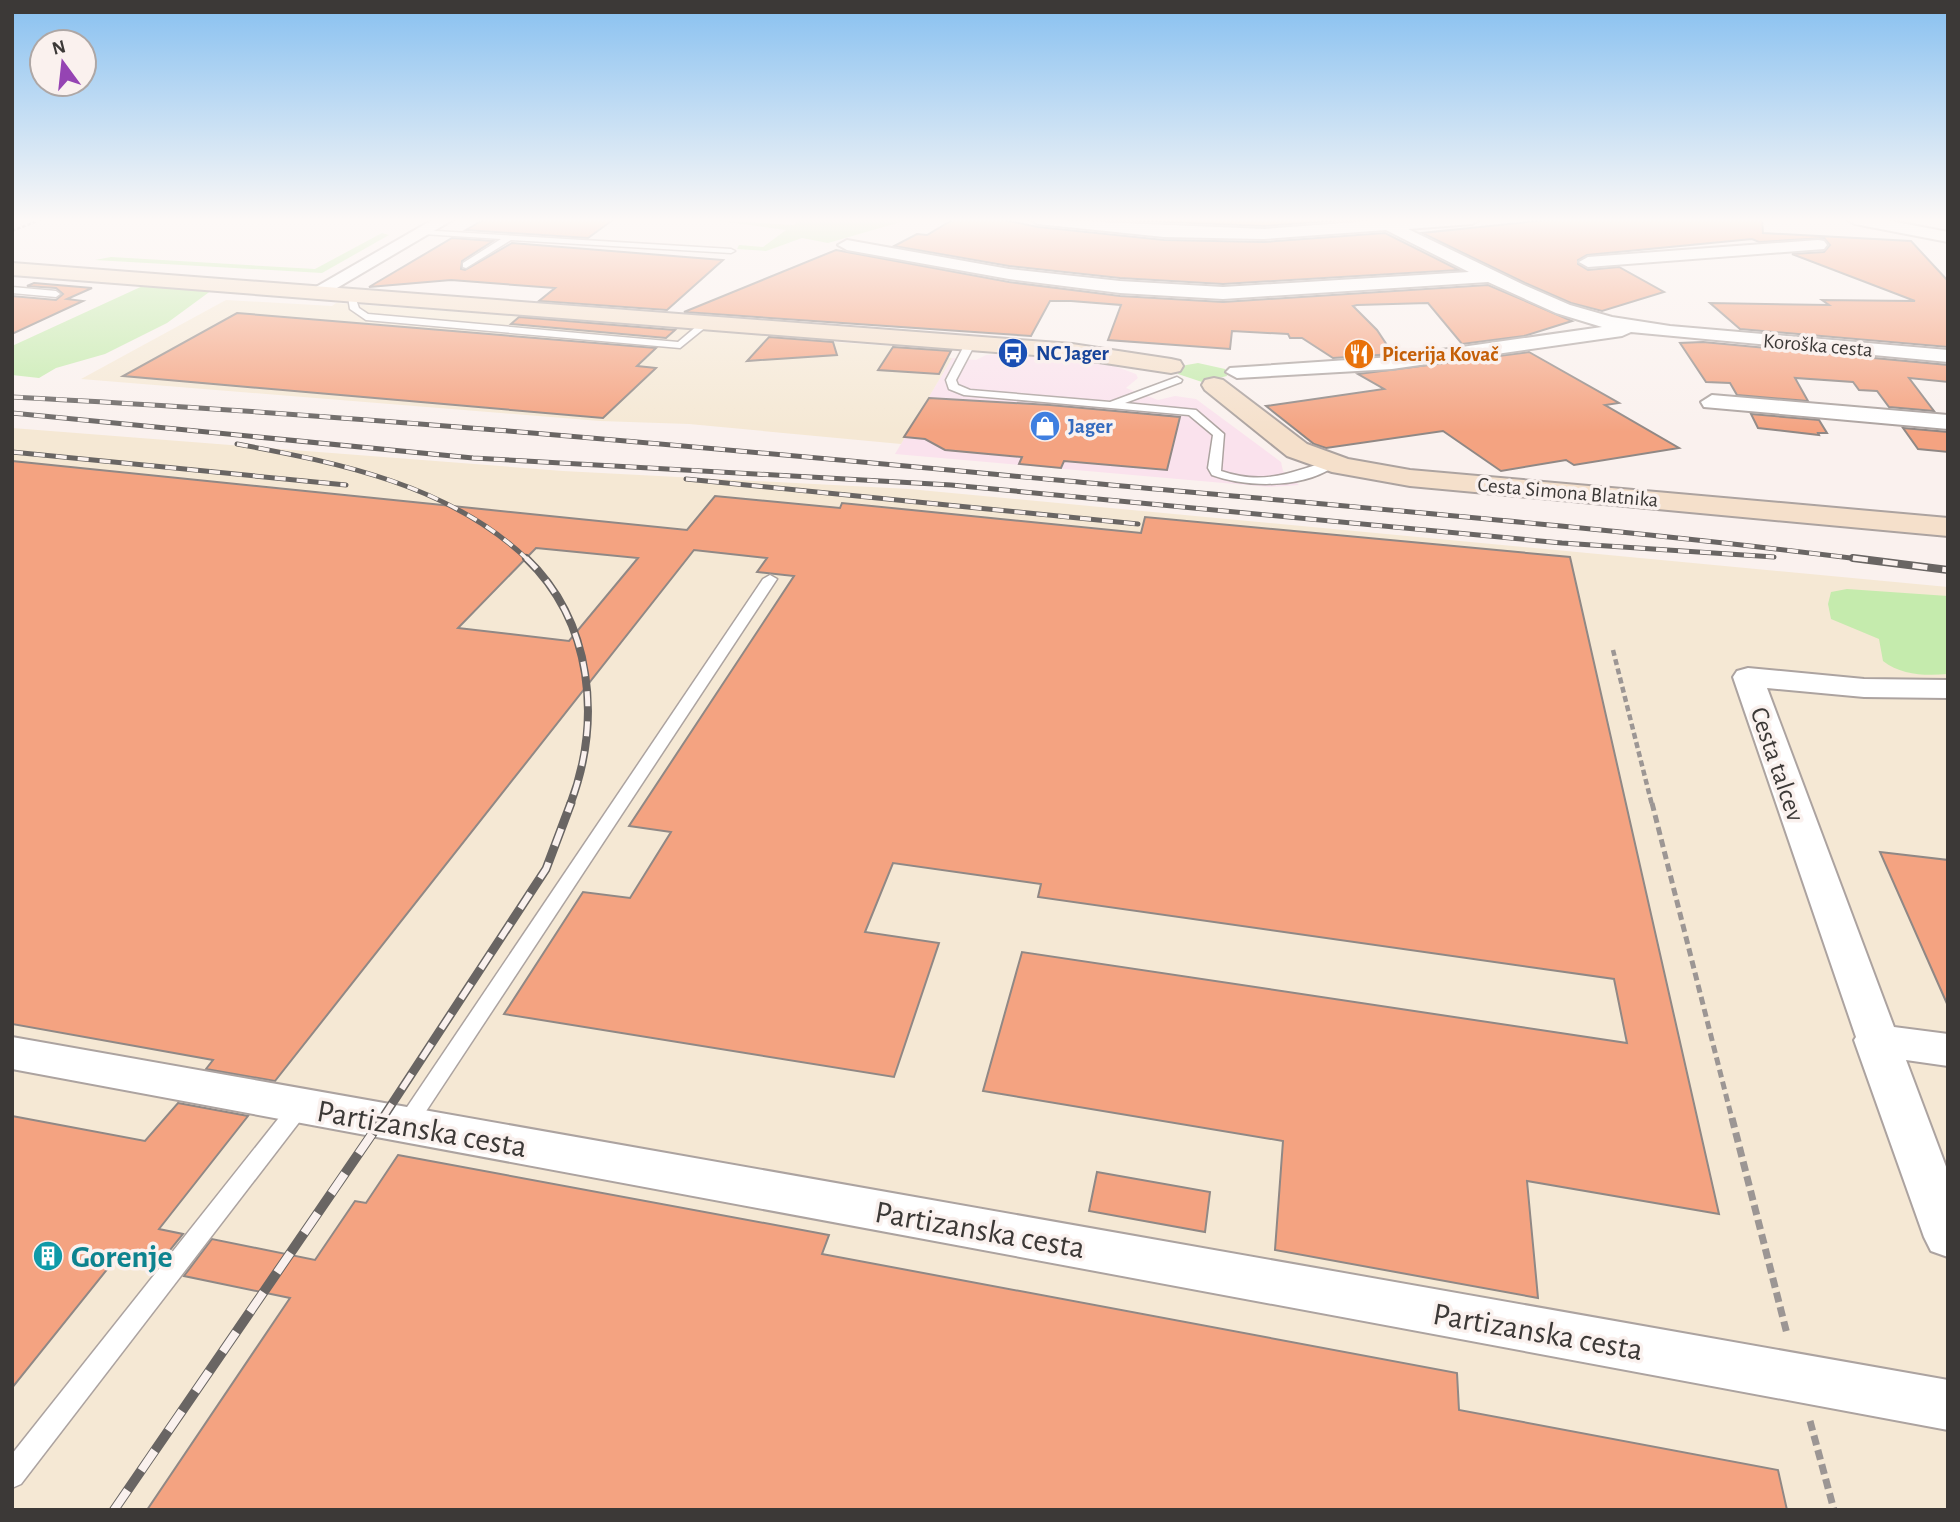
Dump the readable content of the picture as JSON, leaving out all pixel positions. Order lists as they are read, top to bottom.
{
  "streets": {
    "street": [
      "Koroška cesta",
      "Cesta Simona Blatnika",
      "Cesta talcev",
      "Partizanska cesta"
    ]
  },
  "places": {
    "bus stop": ["NC Jager"],
    "restaurant": ["Picerija Kovač"],
    "shop": ["Jager"],
    "building": ["Gorenje"]
  },
  "north": "top"
}
